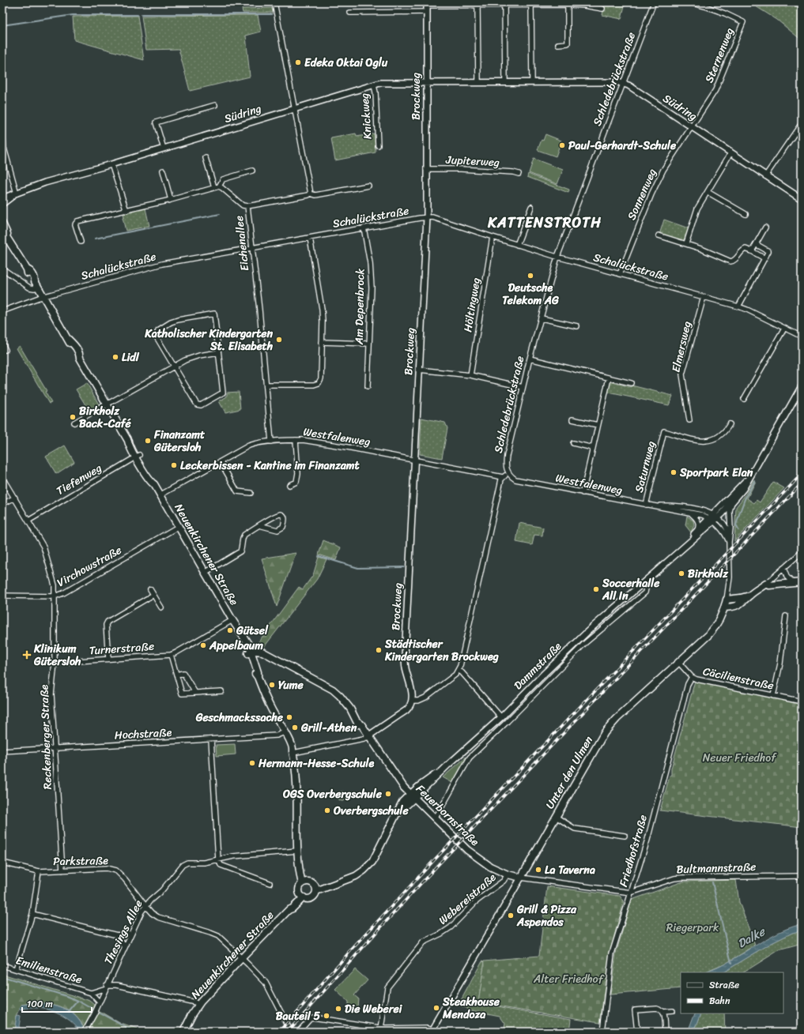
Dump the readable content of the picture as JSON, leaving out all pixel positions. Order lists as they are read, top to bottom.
{
  "streets": {
    "main road": [
      "Neuenkirchener Straße",
      "Dammstraße",
      "Unter den Ulmen",
      "Feuerbornstraße"
    ],
    "street": [
      "Sternenweg",
      "Schledebrückstraße",
      "Brockweg",
      "Südring",
      "Knickweg",
      "Jupiterweg",
      "Sonnenweg",
      "Schalückstraße",
      "Eichenallee",
      "Höltingweg",
      "Am Depenbrock",
      "Elmersweg",
      "Westfalenweg",
      "Saturnweg",
      "Tiefenweg",
      "Virchowstraße",
      "Turnerstraße",
      "Cäcilienstraße",
      "Hochstraße",
      "Reckenberger Straße",
      "Friedhofstraße",
      "Parkstraße",
      "Bultmannstraße",
      "Webereistraße",
      "Thesings Allee",
      "Emilienstraße"
    ]
  },
  "crossings": [
    ["Sternenweg", "Südring"],
    ["Sternenweg", "Sonnenweg"],
    ["Schledebrückstraße", "Südring"],
    ["Schledebrückstraße", "Schalückstraße"],
    ["Schledebrückstraße", "Westfalenweg"],
    ["Brockweg", "Südring"],
    ["Brockweg", "Jupiterweg"],
    ["Brockweg", "Schalückstraße"],
    ["Brockweg", "Westfalenweg"],
    ["Südring", "Knickweg"],
    ["Südring", "Sonnenweg"],
    ["Sonnenweg", "Schalückstraße"],
    ["Schalückstraße", "Eichenallee"],
    ["Schalückstraße", "Höltingweg"],
    ["Schalückstraße", "Am Depenbrock"],
    ["Schalückstraße", "Elmersweg"],
    ["Schalückstraße", "Neuenkirchener Straße"],
    ["Eichenallee", "Westfalenweg"],
    ["Westfalenweg", "Saturnweg"],
    ["Westfalenweg", "Neuenkirchener Straße"],
    ["Westfalenweg", "Dammstraße"],
    ["Tiefenweg", "Neuenkirchener Straße"],
    ["Tiefenweg", "Reckenberger Straße"],
    ["Neuenkirchener Straße", "Virchowstraße"],
    ["Neuenkirchener Straße", "Turnerstraße"],
    ["Neuenkirchener Straße", "Dammstraße"],
    ["Neuenkirchener Straße", "Hochstraße"],
    ["Neuenkirchener Straße", "Feuerbornstraße"],
    ["Neuenkirchener Straße", "Parkstraße"],
    ["Neuenkirchener Straße", "Thesings Allee"],
    ["Neuenkirchener Straße", "Emilienstraße"],
    ["Virchowstraße", "Reckenberger Straße"],
    ["Turnerstraße", "Reckenberger Straße"],
    ["Dammstraße", "Feuerbornstraße"],
    ["Cäcilienstraße", "Unter den Ulmen"],
    ["Cäcilienstraße", "Friedhofstraße"],
    ["Hochstraße", "Reckenberger Straße"],
    ["Reckenberger Straße", "Parkstraße"],
    ["Unter den Ulmen", "Feuerbornstraße"],
    ["Unter den Ulmen", "Bultmannstraße"],
    ["Feuerbornstraße", "Bultmannstraße"],
    ["Feuerbornstraße", "Webereistraße"],
    ["Friedhofstraße", "Bultmannstraße"],
    ["Parkstraße", "Thesings Allee"],
    ["Thesings Allee", "Emilienstraße"]
  ],
  "districts": ["KATTENSTROTH"],
  "water": ["Dalke"],
  "parks": ["Neuer Friedhof", "Riegerpark", "Alter Friedhof"],
  "places": {
    "other": [
      "Edeka Oktai Oglu",
      "Paul-Gerhardt-Schule",
      "Deutsche Telekom AG",
      "Katholischer Kindergarten St. Elisabeth",
      "Lidl",
      "Birkholz Back-Café",
      "Finanzamt Gütersloh",
      "Leckerbissen - Kantine im Finanzamt",
      "Sportpark Elan",
      "Birkholz",
      "Soccerhalle All In",
      "Gütsel",
      "Appelbaum",
      "Städtischer Kindergarten Brockweg",
      "Yume",
      "Geschmackssache",
      "Grill-Athen",
      "Hermann-Hesse-Schule",
      "OGS Overbergschule",
      "Overbergschule",
      "La Taverna",
      "Grill & Pizza Aspendos",
      "Steakhouse Mendoza",
      "Die Weberei",
      "Bauteil 5"
    ],
    "health": ["Klinikum Gütersloh"]
  },
  "legend": ["Straße", "Bahn"],
  "scale_bar": "100 m"
}
